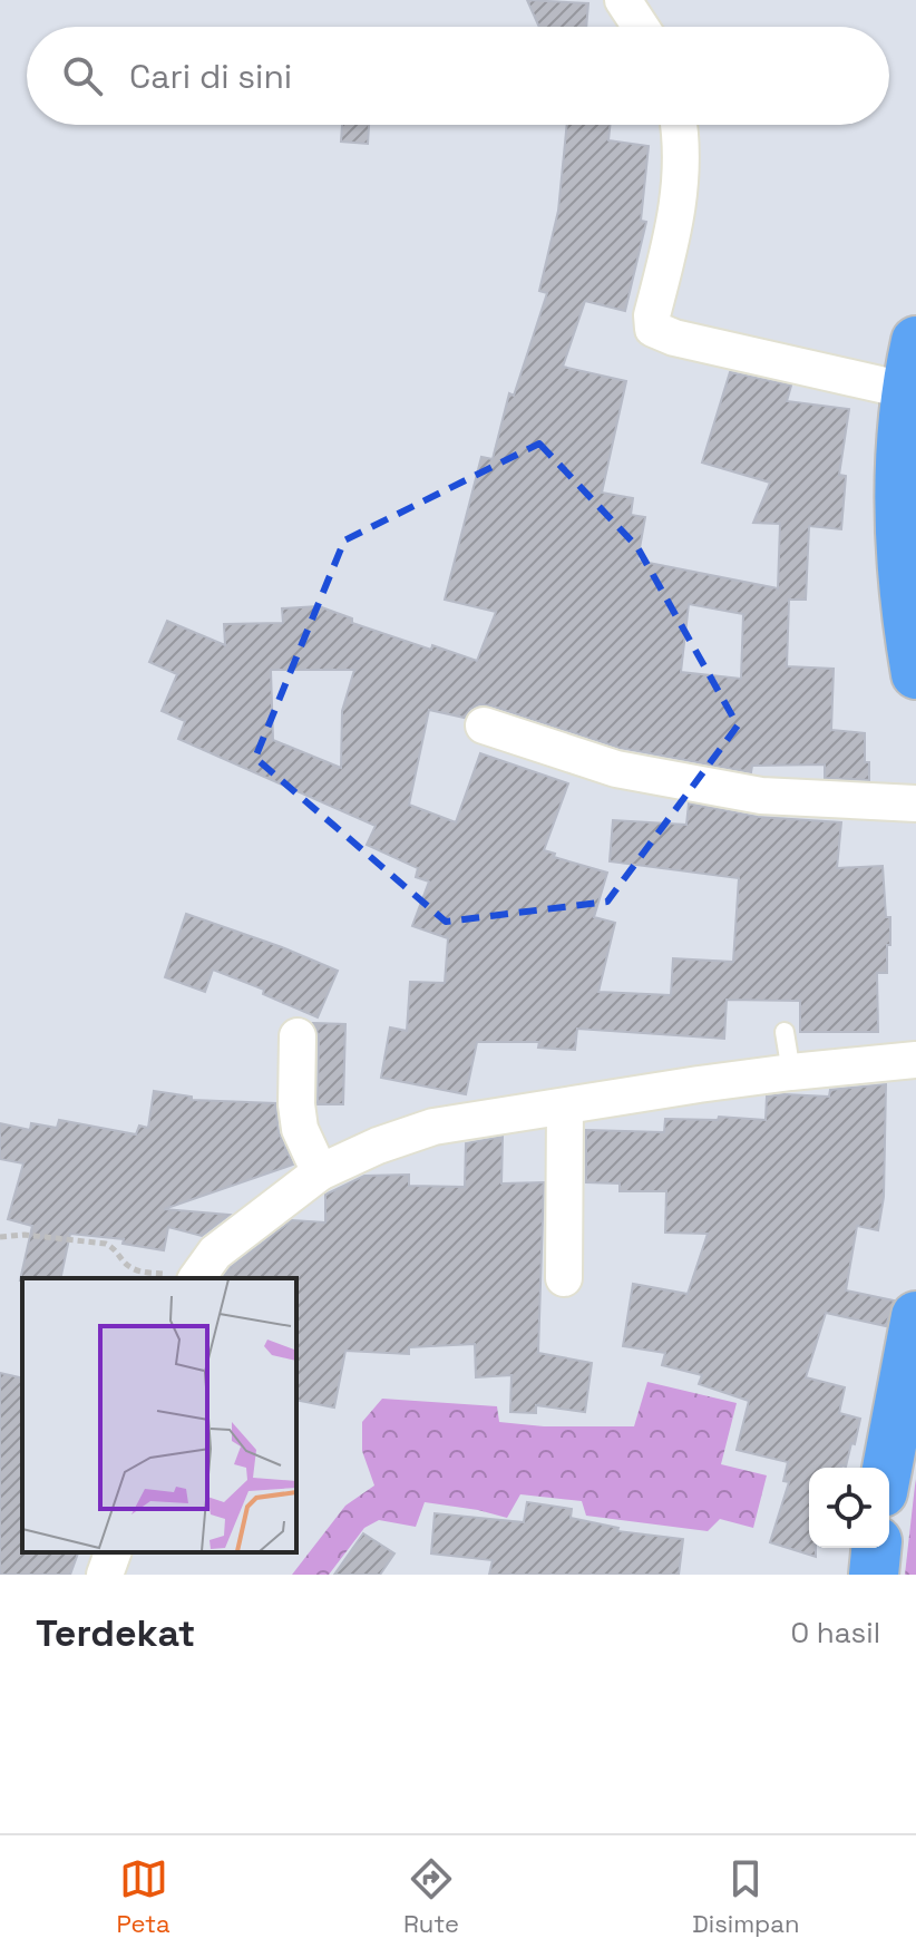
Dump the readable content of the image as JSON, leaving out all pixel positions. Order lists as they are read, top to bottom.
{
  "page": {
    "search": "Cari di sini",
    "heading": ["Terdekat", "0 hasil"],
    "nav": ["Peta", "Rute", "Disimpan"]
  }
}
